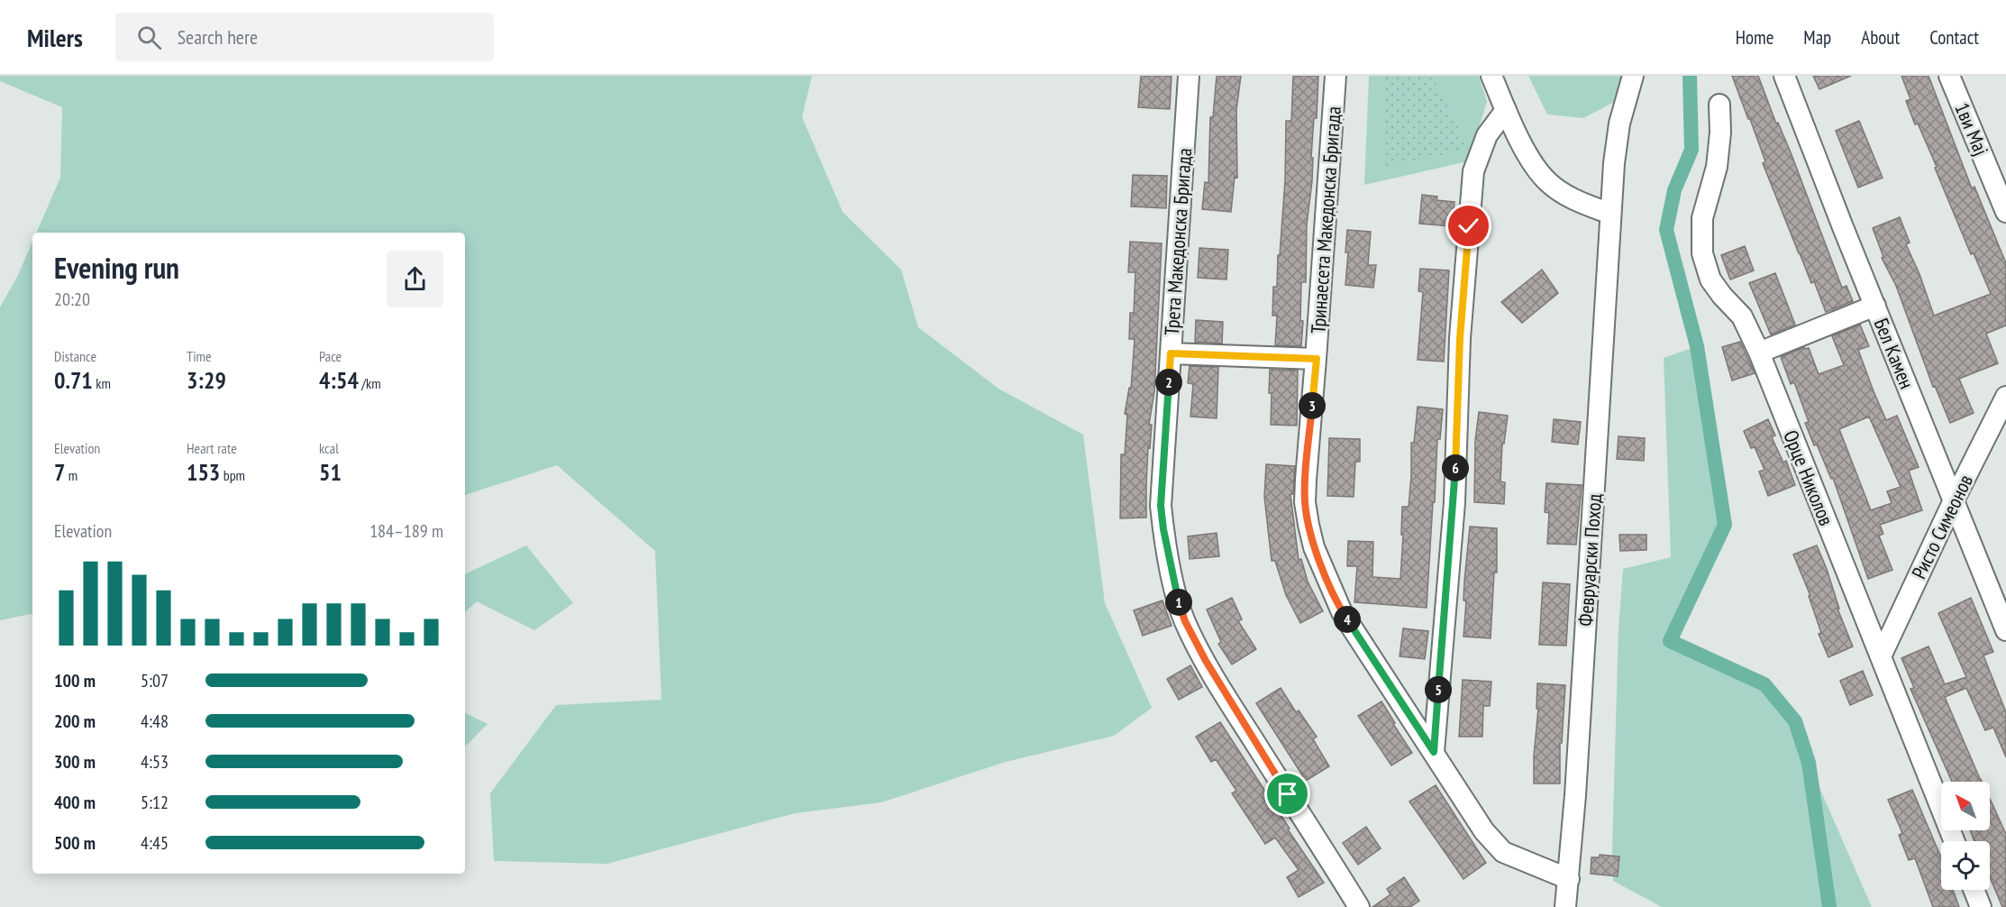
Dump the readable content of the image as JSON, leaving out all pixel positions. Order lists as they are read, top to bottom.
{
  "streets": {
    "street": [
      "1ви Мај",
      "Тринаесета Македонска Бригада",
      "Трета Македонска Бригада",
      "Бел Камен",
      "Орце Николов",
      "Ристо Симеонов",
      "Февруарски Поход"
    ]
  },
  "crossings": [
    ["Тринаесета Македонска Бригада", "Февруарски Поход"],
    ["Бел Камен", "Ристо Симеонов"],
    ["Орце Николов", "Ристо Симеонов"]
  ],
  "north": "top left",
  "page": {
    "header": "Milers",
    "search": "Search here",
    "nav": [
      "Home",
      "Map",
      "About",
      "Contact"
    ],
    "heading": ["Evening run", "20:20"],
    "stats": [
      ["Distance", "0.71 km"],
      ["Time", "3:29"],
      ["Pace", "4:54 /km"],
      ["Elevation", "7 m"],
      ["Heart rate", "153 bpm"],
      ["kcal", "51"]
    ],
    "pins": [
      "2",
      "3",
      "6",
      "1",
      "4",
      "5"
    ],
    "chart": ["Elevation", "184–189 m"],
    "list": [
      {
        "name": "100 m",
        "note": "5:07"
      },
      {
        "name": "200 m",
        "note": "4:48"
      },
      {
        "name": "300 m",
        "note": "4:53"
      },
      {
        "name": "400 m",
        "note": "5:12"
      },
      {
        "name": "500 m",
        "note": "4:45"
      }
    ]
  }
}
